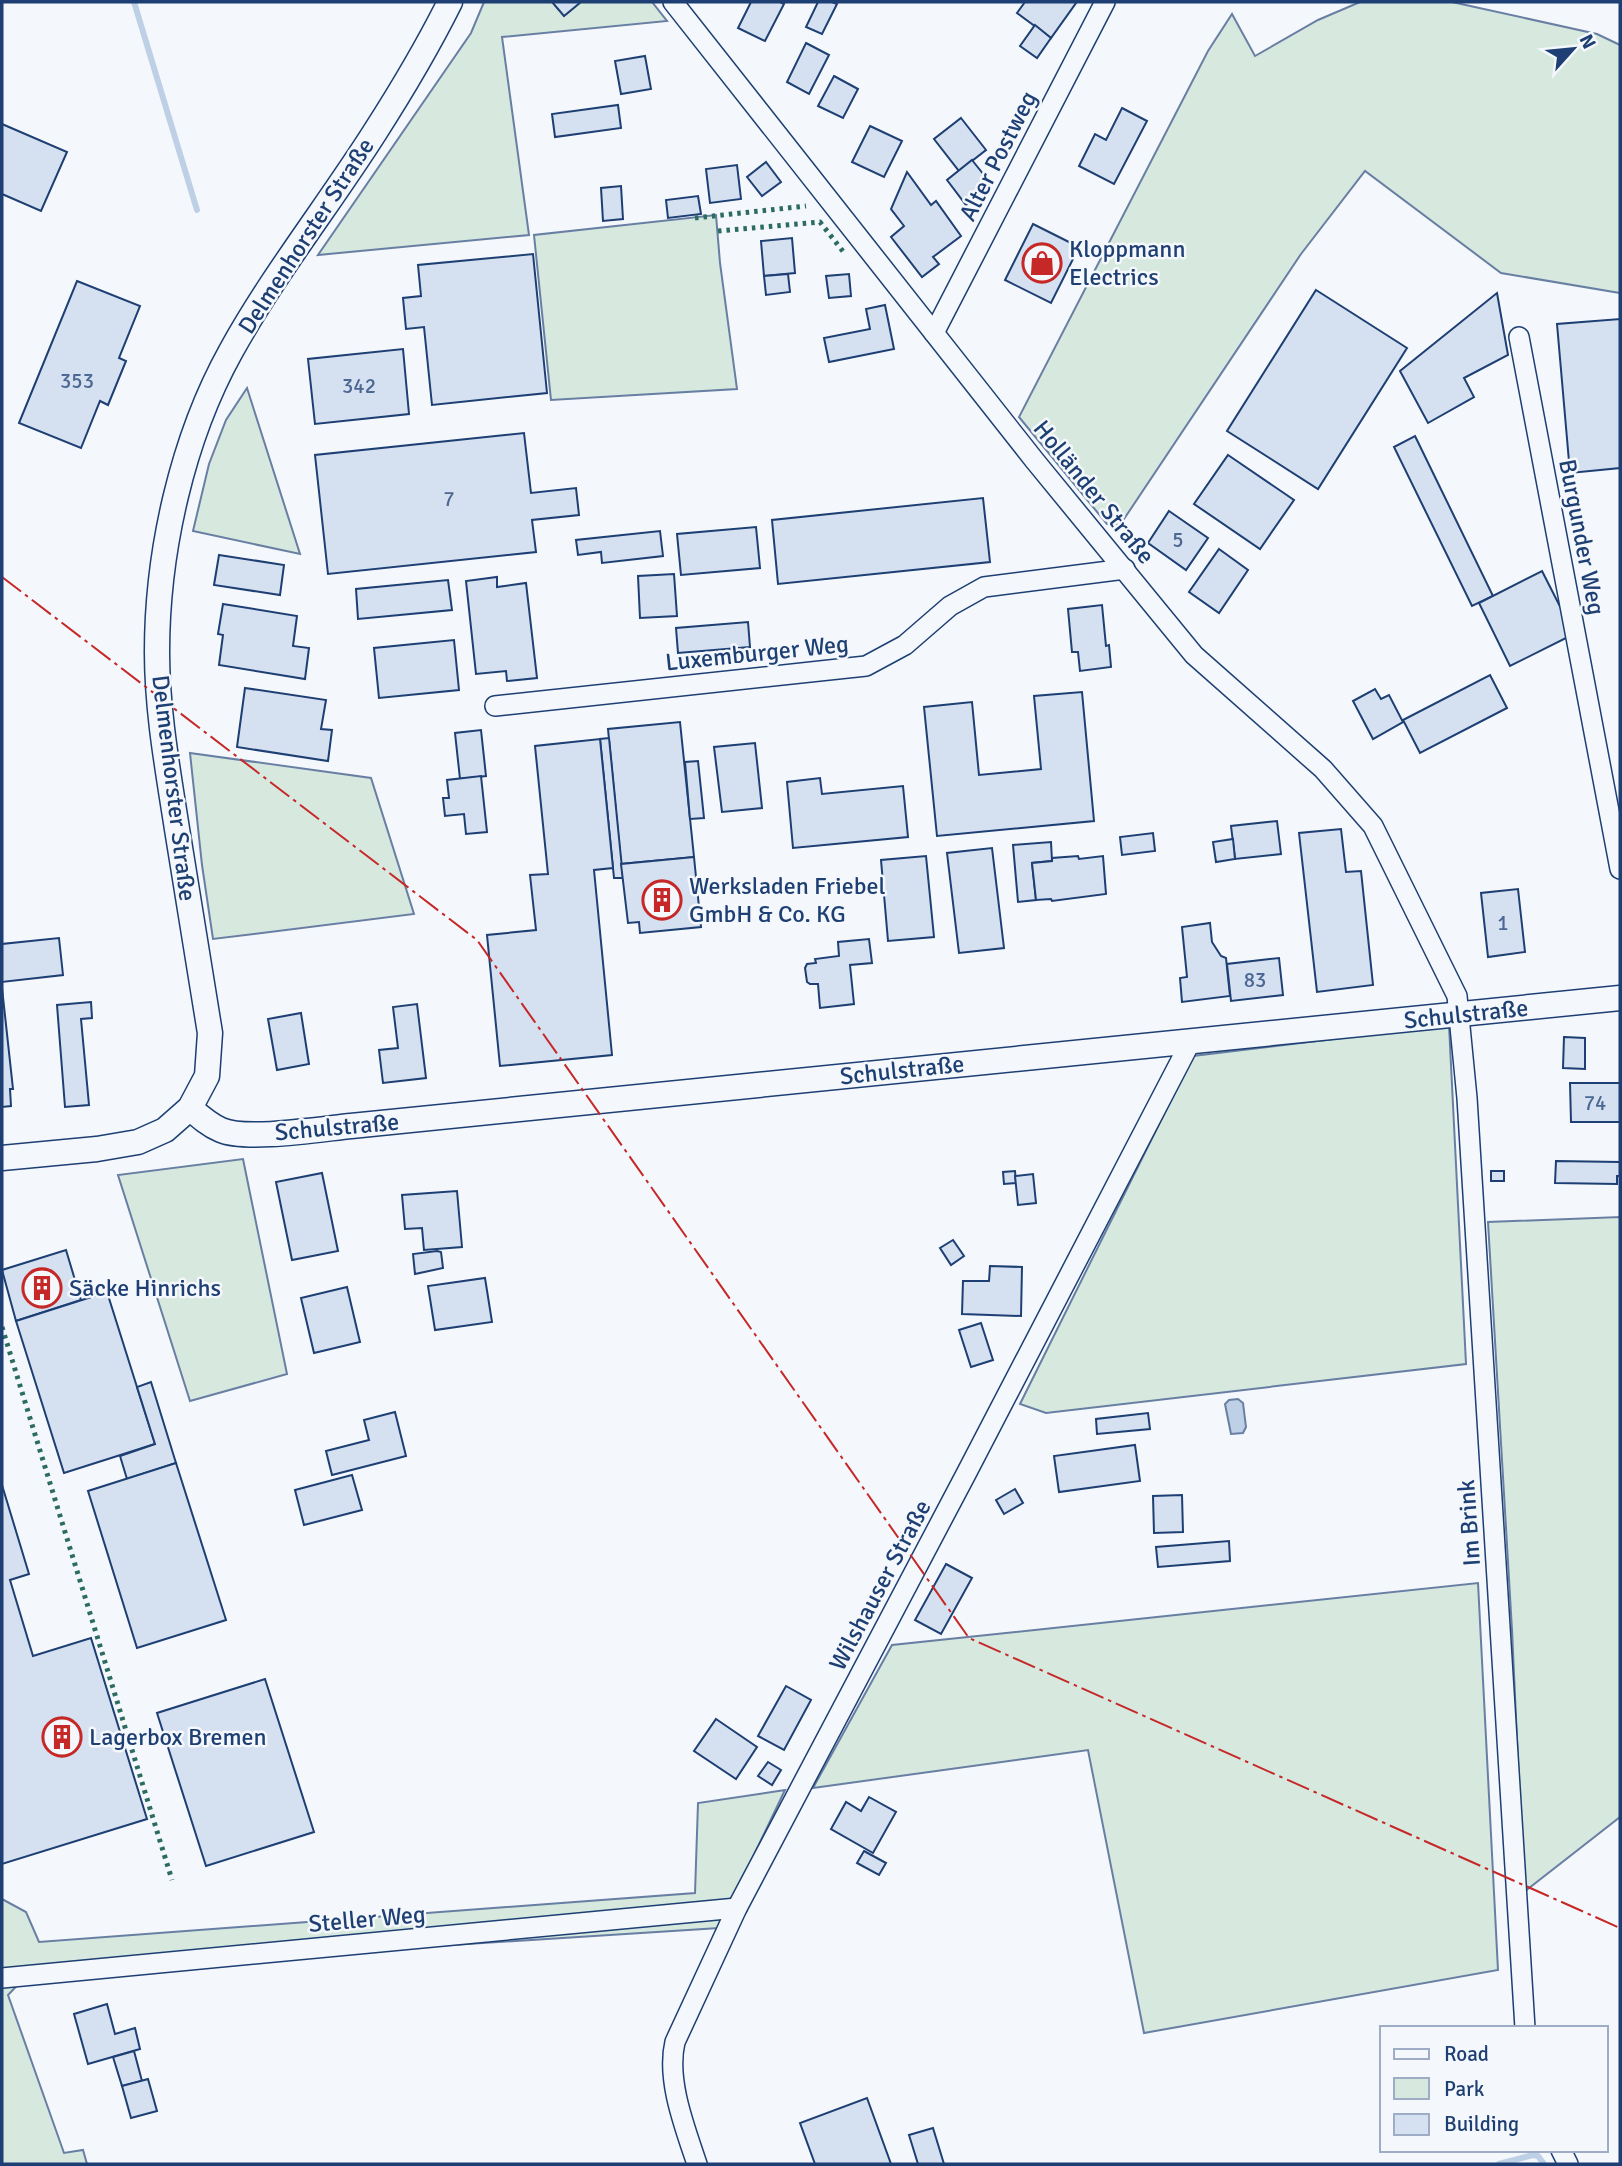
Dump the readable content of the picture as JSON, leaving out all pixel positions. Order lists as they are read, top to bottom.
{
  "streets": {
    "street": [
      "Alter Postweg",
      "Delmenhorster Straße",
      "Holländer Straße",
      "Burgunder Weg",
      "Luxemburger Weg",
      "Schulstraße",
      "Im Brink",
      "Wilshauser Straße",
      "Steller Weg"
    ]
  },
  "crossings": [
    ["Alter Postweg", "Holländer Straße"],
    ["Delmenhorster Straße", "Schulstraße"],
    ["Holländer Straße", "Luxemburger Weg"],
    ["Holländer Straße", "Schulstraße"],
    ["Holländer Straße", "Im Brink"],
    ["Schulstraße", "Im Brink"],
    ["Schulstraße", "Wilshauser Straße"],
    ["Wilshauser Straße", "Steller Weg"]
  ],
  "places": {
    "shop": ["Kloppmann Electrics"],
    "building": ["Werksladen Friebel GmbH & Co. KG", "Säcke Hinrichs", "Lagerbox Bremen"]
  },
  "house_numbers": [
    "353",
    "342",
    "7",
    "5",
    "1",
    "83",
    "74"
  ],
  "legend": ["Road", "Park", "Building"],
  "north": "top right"
}
